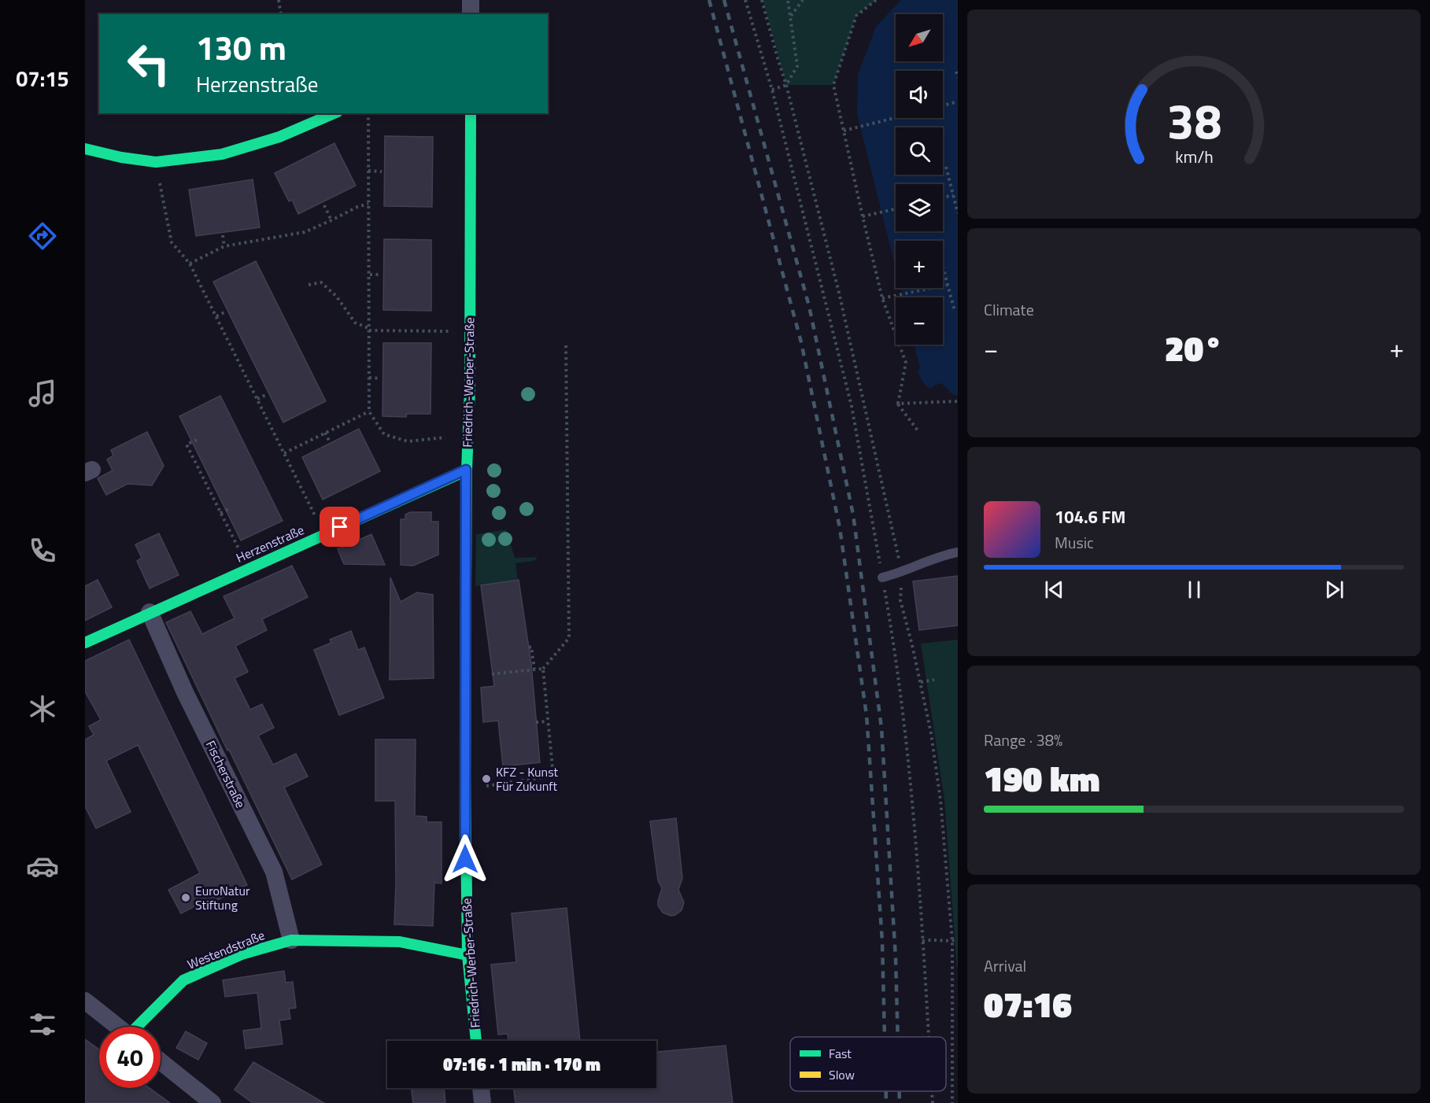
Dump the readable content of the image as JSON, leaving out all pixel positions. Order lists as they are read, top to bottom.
{
  "streets": {
    "street": [
      "Friedrich-Werber-Straße",
      "Herzenstraße",
      "Fischerstraße",
      "Westendstraße"
    ]
  },
  "crossings": [
    ["Friedrich-Werber-Straße", "Herzenstraße"],
    ["Friedrich-Werber-Straße", "Westendstraße"],
    ["Herzenstraße", "Fischerstraße"],
    ["Fischerstraße", "Westendstraße"]
  ],
  "places": ["KFZ - Kunst Für Zukunft", "EuroNatur Stiftung"],
  "legend": ["Fast", "Slow"],
  "north": "bottom left",
  "page": {
    "tabs": "07:15",
    "map_buttons": ["+", "−"],
    "turn": ["130 m", "Herzenstraße"],
    "tile": [
      "Climate",
      ["Range · 38%", "190 km"],
      ["Arrival", "07:16"]
    ],
    "heat": ["−", "20°", "+"],
    "song": ["104.6 FM", "Music"],
    "limit": "40",
    "trip": "07:16 · 1 min · 170 m",
    "gauge": ["38", "km/h"]
  }
}
